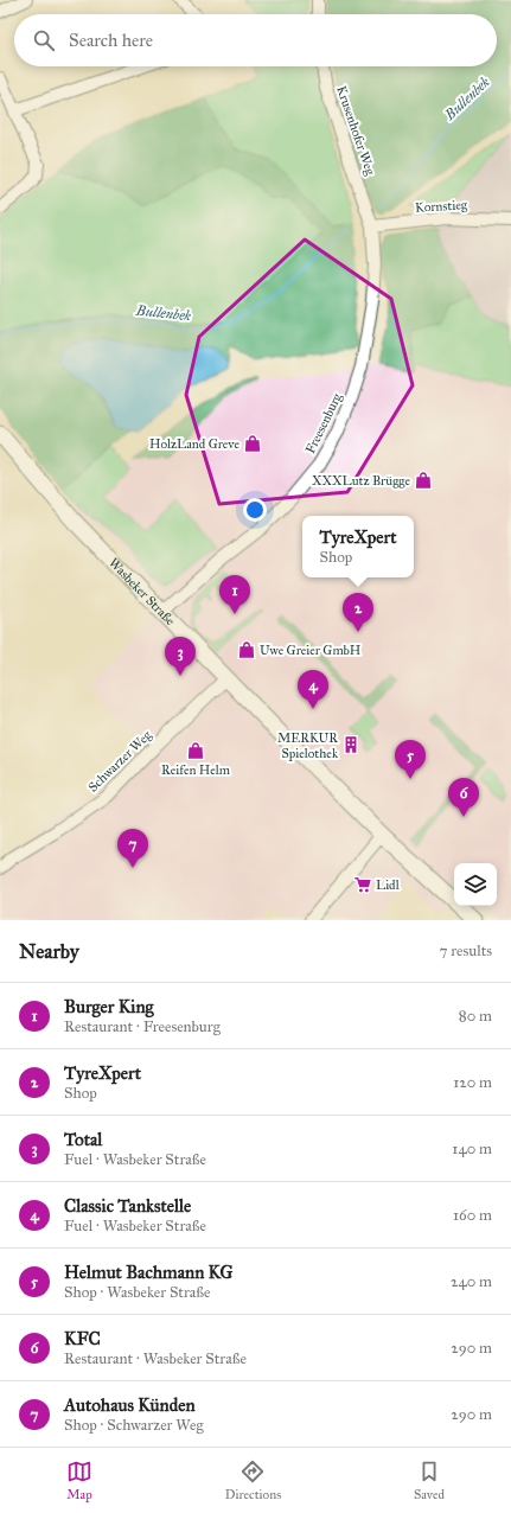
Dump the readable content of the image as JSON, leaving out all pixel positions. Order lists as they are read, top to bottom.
{
  "streets": {
    "main road": ["Wasbeker Straße"],
    "street": [
      "Krusenhofer Weg",
      "Kornstieg",
      "Freesenburg",
      "Schwarzer Weg"
    ]
  },
  "crossings": [
    ["Krusenhofer Weg", "Freesenburg"],
    ["Kornstieg", "Freesenburg"],
    ["Freesenburg", "Wasbeker Straße"],
    ["Wasbeker Straße", "Schwarzer Weg"]
  ],
  "water": ["Bullenbek"],
  "places": {
    "shop": [
      "HolzLand Greve",
      "XXXLutz Brügge",
      "Uwe Greier GmbH",
      "Reifen Helm"
    ],
    "building": ["MERKUR Spielothek"],
    "supermarket": ["Lidl"]
  },
  "page": {
    "search": "Search here",
    "popup": ["TyreXpert", "Shop"],
    "pins": [
      "1",
      "2",
      "3",
      "4",
      "5",
      "6",
      "7"
    ],
    "heading": ["Nearby", "7 results"],
    "list": [
      {
        "mark": "1",
        "name": "Burger King",
        "note": "Restaurant · Freesenburg",
        "value": "80 m"
      },
      {
        "mark": "2",
        "name": "TyreXpert",
        "note": "Shop",
        "value": "120 m"
      },
      {
        "mark": "3",
        "name": "Total",
        "note": "Fuel · Wasbeker Straße",
        "value": "140 m"
      },
      {
        "mark": "4",
        "name": "Classic Tankstelle",
        "note": "Fuel · Wasbeker Straße",
        "value": "160 m"
      },
      {
        "mark": "5",
        "name": "Helmut Bachmann KG",
        "note": "Shop · Wasbeker Straße",
        "value": "240 m"
      },
      {
        "mark": "6",
        "name": "KFC",
        "note": "Restaurant · Wasbeker Straße",
        "value": "290 m"
      },
      {
        "mark": "7",
        "name": "Autohaus Künden",
        "note": "Shop · Schwarzer Weg",
        "value": "290 m"
      }
    ],
    "nav": ["Map", "Directions", "Saved"]
  }
}
